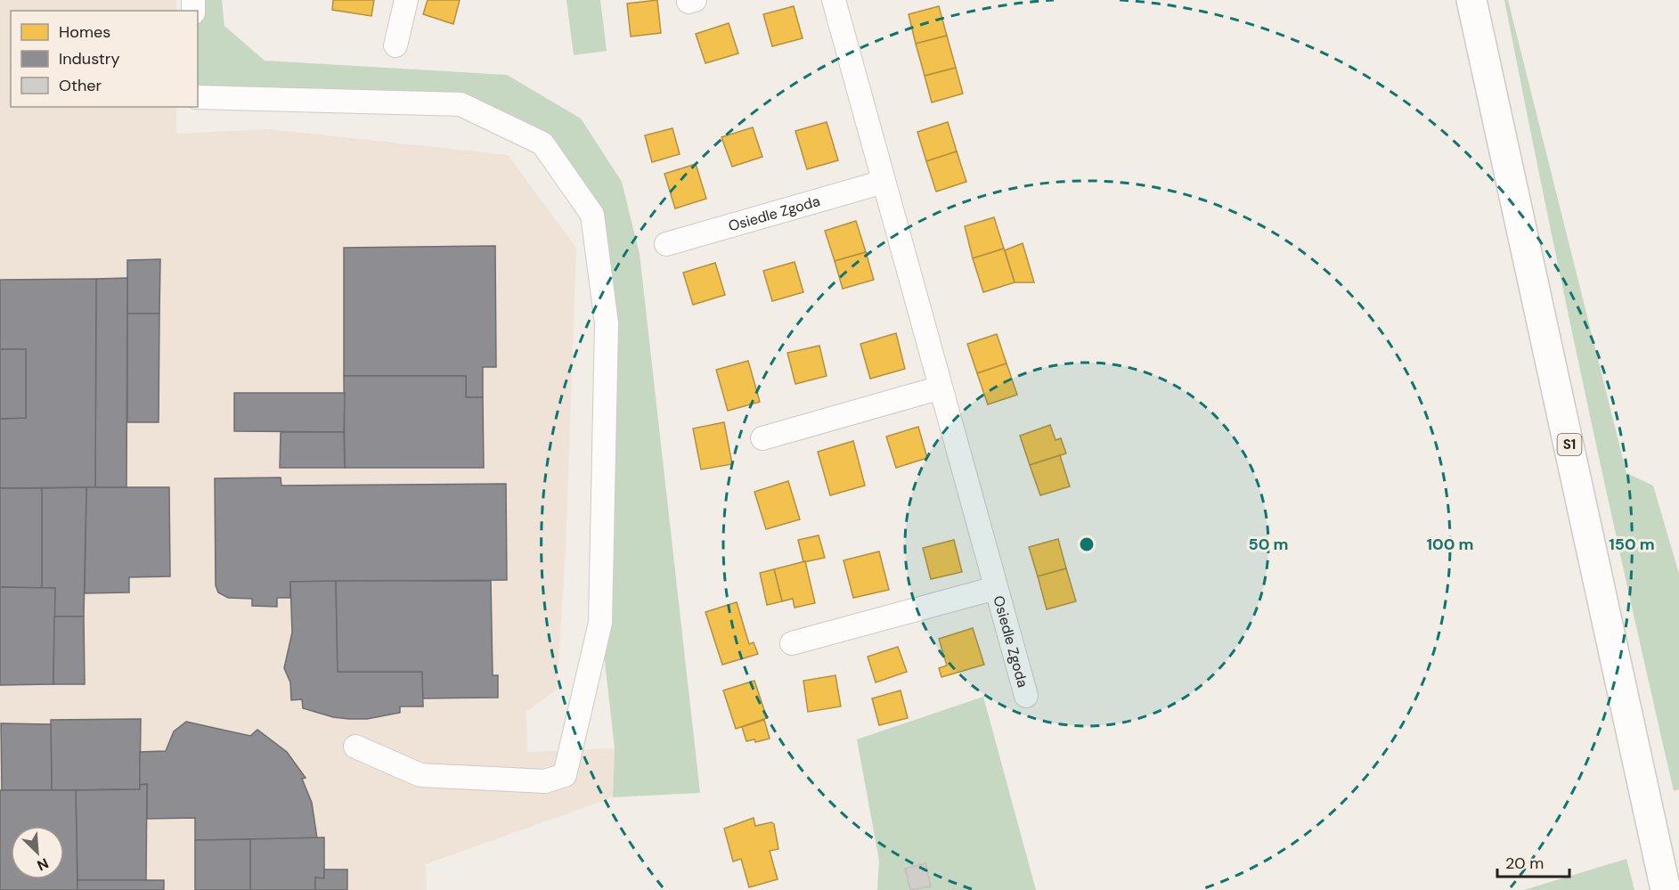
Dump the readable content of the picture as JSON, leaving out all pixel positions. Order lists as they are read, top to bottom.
{
  "streets": {
    "highway": ["S1"],
    "street": ["Osiedle Zgoda"]
  },
  "legend": ["Homes", "Industry", "Other"],
  "scale_bar": "20 m",
  "north": "bottom right",
  "rings": ["50 m", "100 m", "150 m"]
}
